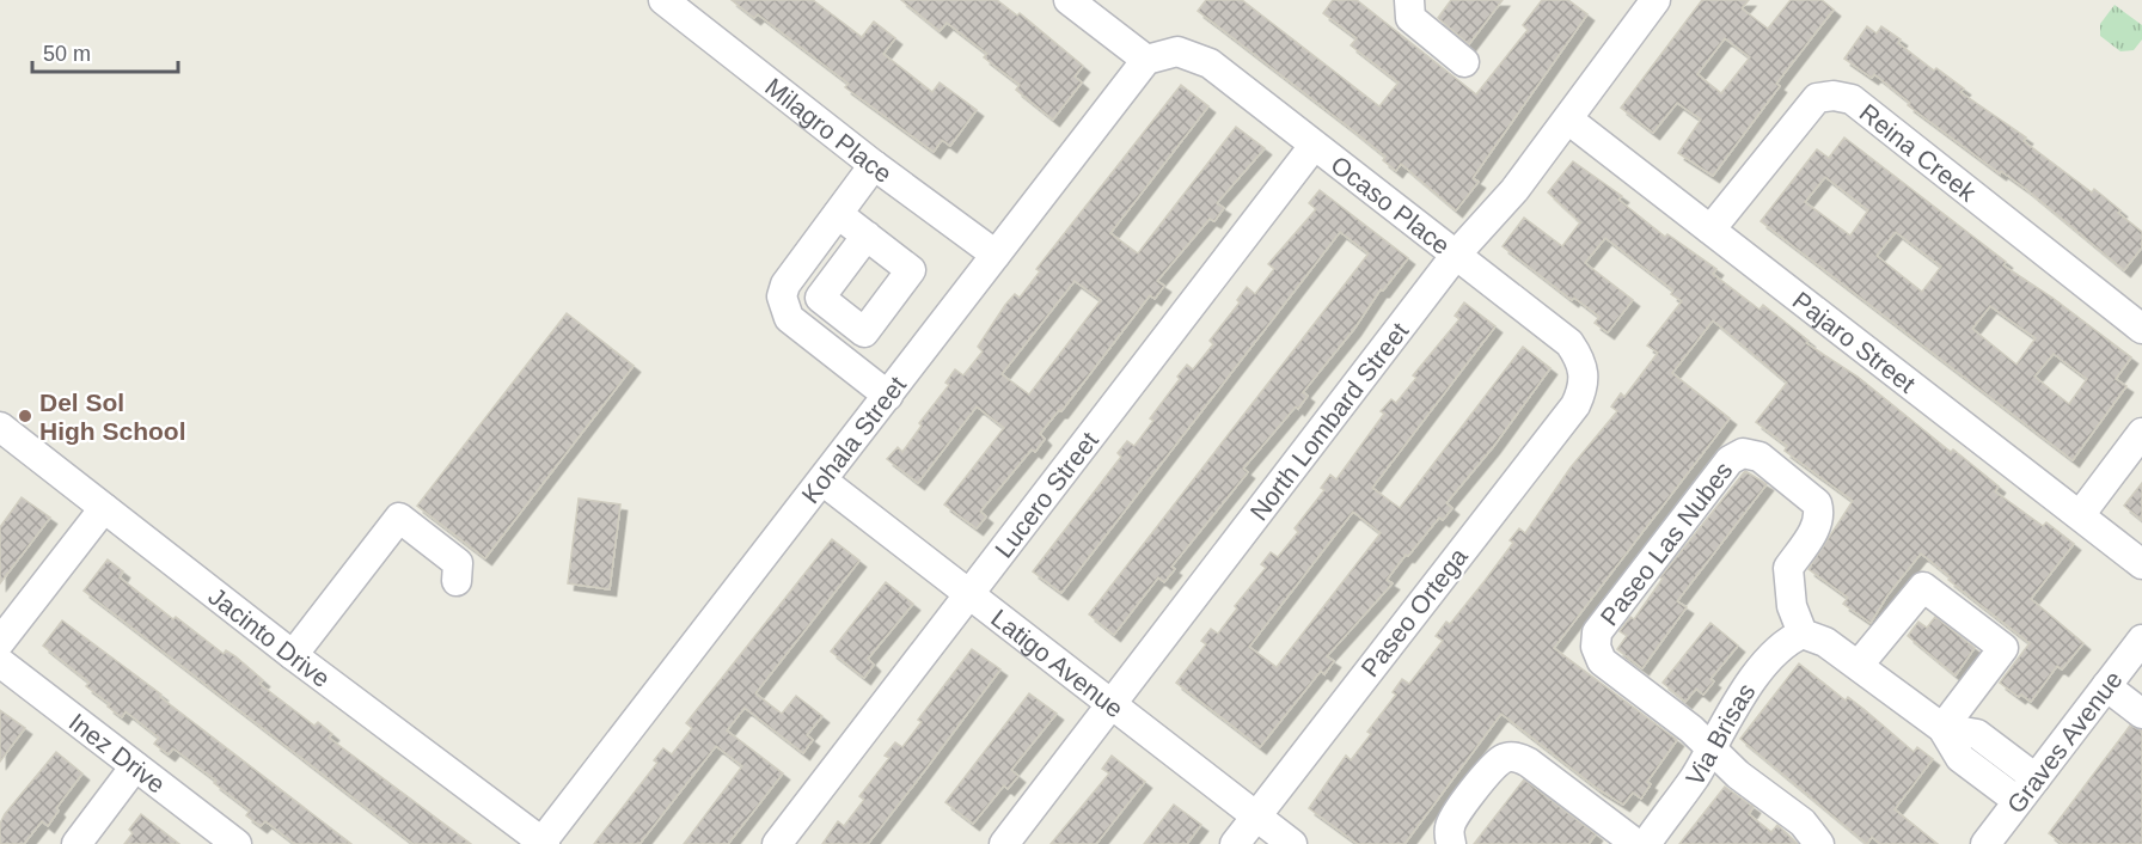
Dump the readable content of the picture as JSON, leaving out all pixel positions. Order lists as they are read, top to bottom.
{
  "streets": {
    "street": [
      "Milagro Place",
      "Reina Creek",
      "Ocaso Place",
      "Pajaro Street",
      "North Lombard Street",
      "Kohala Street",
      "Lucero Street",
      "Paseo Las Nubes",
      "Paseo Ortega",
      "Jacinto Drive",
      "Latigo Avenue",
      "Via Brisas",
      "Graves Avenue",
      "Inez Drive"
    ]
  },
  "crossings": [
    ["Milagro Place", "Kohala Street"],
    ["Reina Creek", "Pajaro Street"],
    ["Ocaso Place", "North Lombard Street"],
    ["Ocaso Place", "Kohala Street"],
    ["Ocaso Place", "Lucero Street"],
    ["Ocaso Place", "Paseo Ortega"],
    ["Pajaro Street", "North Lombard Street"],
    ["North Lombard Street", "Latigo Avenue"],
    ["Kohala Street", "Jacinto Drive"],
    ["Kohala Street", "Latigo Avenue"],
    ["Lucero Street", "Latigo Avenue"],
    ["Paseo Las Nubes", "Via Brisas"],
    ["Paseo Ortega", "Latigo Avenue"]
  ],
  "places": ["Del Sol High School"],
  "scale_bar": "50 m"
}
